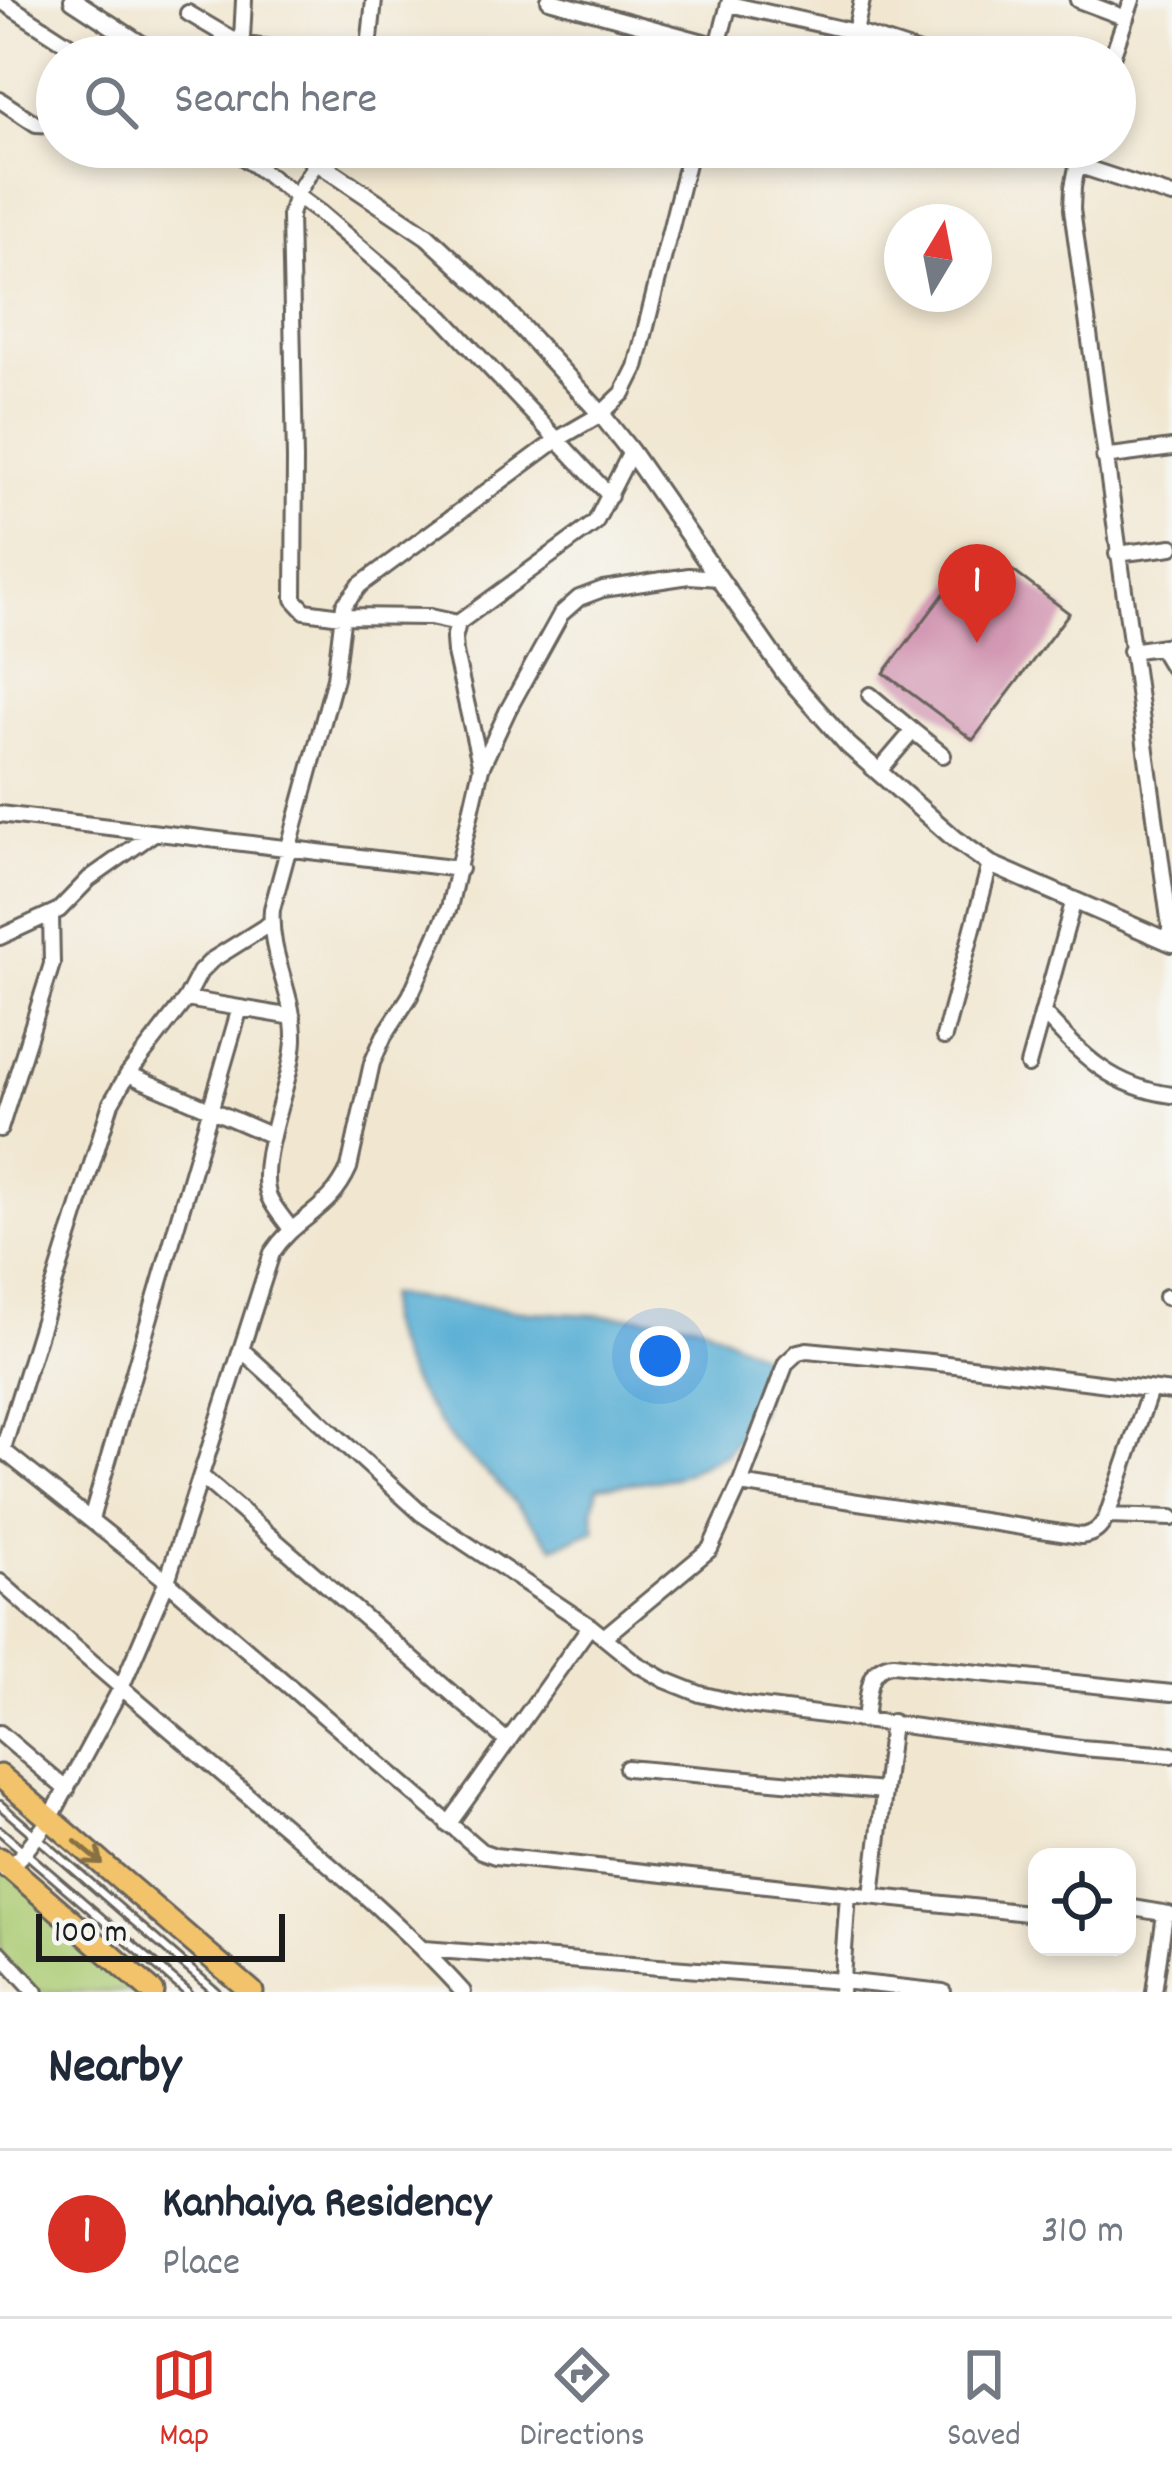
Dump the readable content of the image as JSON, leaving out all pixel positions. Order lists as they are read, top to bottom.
{
  "scale_bar": "100 m",
  "north": "top",
  "page": {
    "search": "Search here",
    "pins": "1",
    "scale": "100 m",
    "heading": "Nearby",
    "list": [
      {
        "mark": "1",
        "name": "Kanhaiya Residency",
        "note": "Place",
        "value": "310 m"
      }
    ],
    "nav": ["Map", "Directions", "Saved"]
  }
}
